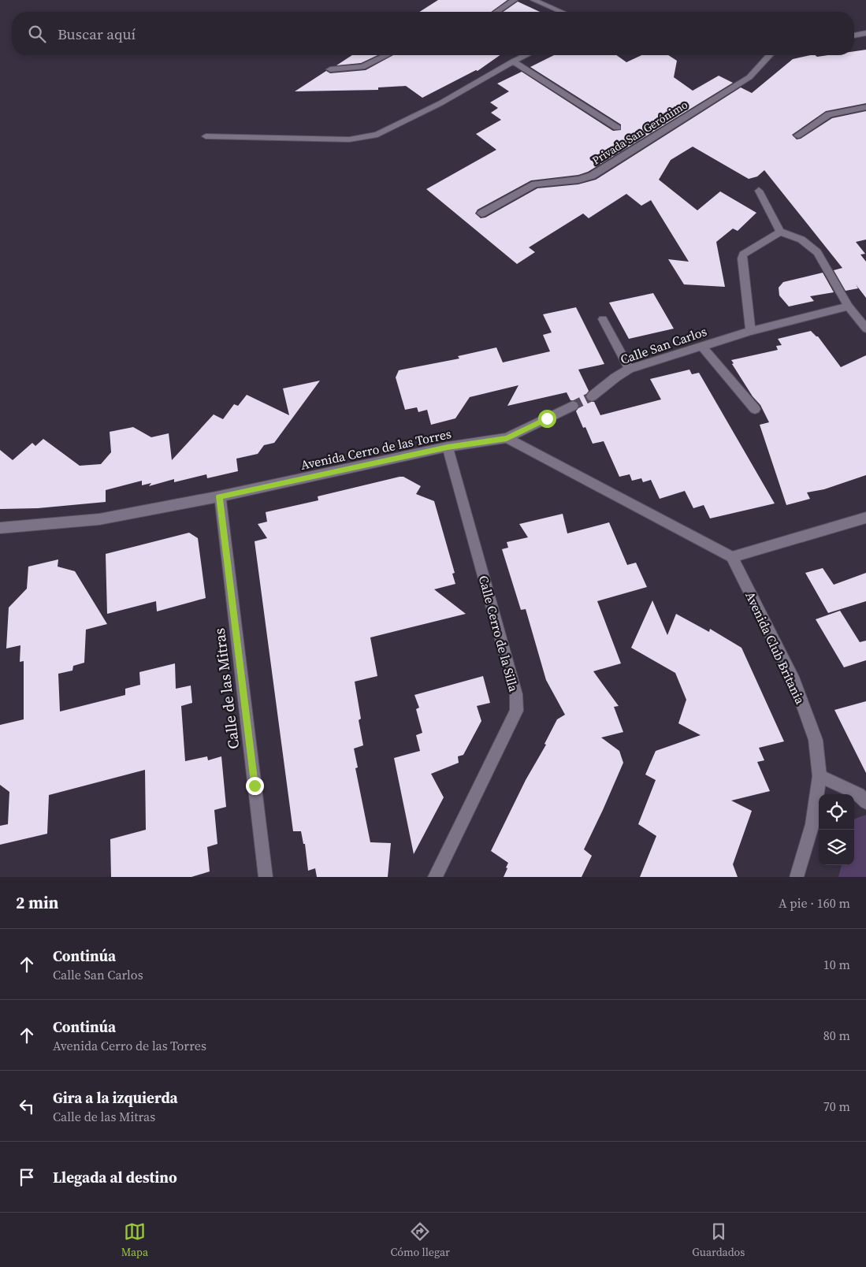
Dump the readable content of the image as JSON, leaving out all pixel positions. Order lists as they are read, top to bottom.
{
  "streets": {
    "street": [
      "Privada San Gerónimo",
      "Calle San Carlos",
      "Avenida Cerro de las Torres",
      "Calle Cerro de la Silla",
      "Avenida Club Britania",
      "Calle de las Mitras"
    ]
  },
  "crossings": [
    ["Avenida Cerro de las Torres", "Calle Cerro de la Silla"],
    ["Avenida Cerro de las Torres", "Calle de las Mitras"]
  ],
  "page": {
    "search": "Buscar aquí",
    "heading": ["2 min", "A pie · 160 m"],
    "list": [
      ["Continúa", "Calle San Carlos", "10 m"],
      ["Continúa", "Avenida Cerro de las Torres", "80 m"],
      ["Gira a la izquierda", "Calle de las Mitras", "70 m"],
      "Llegada al destino"
    ],
    "nav": ["Mapa", "Cómo llegar", "Guardados"]
  }
}
